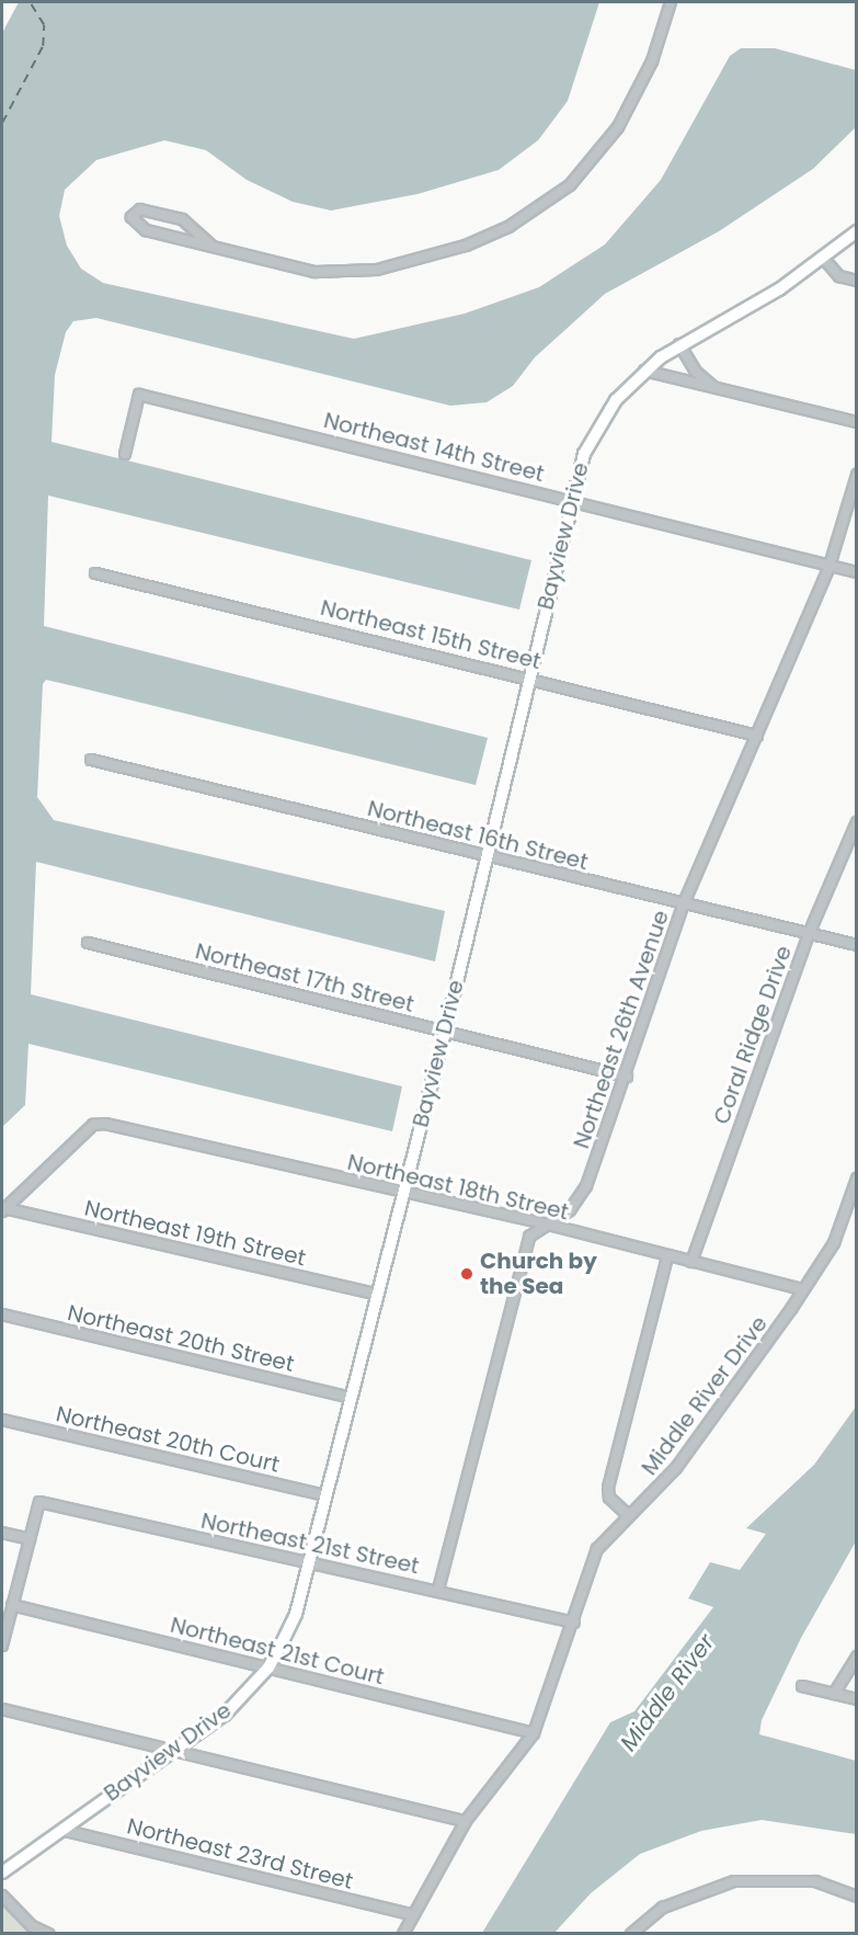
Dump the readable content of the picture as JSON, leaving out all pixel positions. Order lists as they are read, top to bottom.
{
  "streets": {
    "street": [
      "Northeast 14th Street",
      "Bayview Drive",
      "Northeast 15th Street",
      "Northeast 16th Street",
      "Northeast 17th Street",
      "Northeast 26th Avenue",
      "Coral Ridge Drive",
      "Northeast 18th Street",
      "Northeast 19th Street",
      "Northeast 20th Street",
      "Middle River Drive",
      "Northeast 20th Court",
      "Northeast 21st Street",
      "Northeast 21st Court",
      "Northeast 23rd Street"
    ]
  },
  "crossings": [
    ["Northeast 14th Street", "Bayview Drive"],
    ["Northeast 14th Street", "Northeast 26th Avenue"],
    ["Bayview Drive", "Northeast 15th Street"],
    ["Bayview Drive", "Northeast 16th Street"],
    ["Bayview Drive", "Northeast 17th Street"],
    ["Bayview Drive", "Northeast 18th Street"],
    ["Bayview Drive", "Northeast 19th Street"],
    ["Bayview Drive", "Northeast 20th Street"],
    ["Bayview Drive", "Northeast 20th Court"],
    ["Bayview Drive", "Northeast 21st Street"],
    ["Bayview Drive", "Northeast 21st Court"],
    ["Bayview Drive", "Northeast 23rd Street"],
    ["Northeast 15th Street", "Northeast 26th Avenue"],
    ["Northeast 16th Street", "Northeast 26th Avenue"],
    ["Northeast 16th Street", "Coral Ridge Drive"],
    ["Northeast 17th Street", "Northeast 26th Avenue"],
    ["Northeast 26th Avenue", "Northeast 18th Street"],
    ["Northeast 26th Avenue", "Northeast 21st Street"],
    ["Coral Ridge Drive", "Northeast 18th Street"],
    ["Northeast 18th Street", "Northeast 19th Street"],
    ["Northeast 18th Street", "Middle River Drive"],
    ["Middle River Drive", "Northeast 21st Street"],
    ["Middle River Drive", "Northeast 21st Court"],
    ["Middle River Drive", "Northeast 23rd Street"]
  ],
  "water": ["Middle River"],
  "places": ["Church by the Sea"]
}
